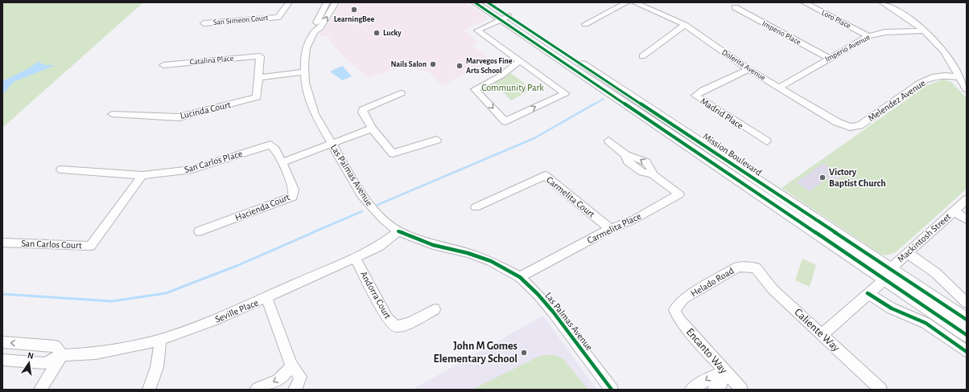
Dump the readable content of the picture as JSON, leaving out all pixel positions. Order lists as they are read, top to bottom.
{
  "streets": {
    "main road": ["Mission Boulevard"],
    "street": [
      "Loro Place",
      "San Simeon Court",
      "Imperio Place",
      "Imperio Avenue",
      "Catalina Place",
      "Dolerita Avenue",
      "Melendez Avenue",
      "Lucinda Court",
      "Madrid Place",
      "San Carlos Place",
      "Las Palmas Avenue",
      "Carmelita Court",
      "Hacienda Court",
      "Carmelita Place",
      "Mackintosh Street",
      "San Carlos Court",
      "Helado Road",
      "Andorra Court",
      "Seville Place",
      "Caliente Way",
      "Encanto Way"
    ]
  },
  "crossings": [
    ["Loro Place", "Imperio Avenue"],
    ["Imperio Place", "Imperio Avenue"],
    ["Imperio Avenue", "Dolerita Avenue"],
    ["Catalina Place", "Lucinda Court"],
    ["Dolerita Avenue", "Melendez Avenue"],
    ["Dolerita Avenue", "Madrid Place"],
    ["Mission Boulevard", "Mackintosh Street"],
    ["San Carlos Place", "Hacienda Court"],
    ["San Carlos Place", "San Carlos Court"],
    ["Las Palmas Avenue", "Carmelita Place"],
    ["Las Palmas Avenue", "Seville Place"],
    ["Carmelita Court", "Carmelita Place"],
    ["Mackintosh Street", "Caliente Way"],
    ["Helado Road", "Caliente Way"],
    ["Helado Road", "Encanto Way"],
    ["Andorra Court", "Seville Place"]
  ],
  "parks": ["Community Park"],
  "places": [
    "LearningBee",
    "Lucky",
    "Nails Salon",
    "Marvegos Fine Arts School",
    "Victory Baptist Church",
    "John M Gomes Elementary School"
  ],
  "north": "top"
}
